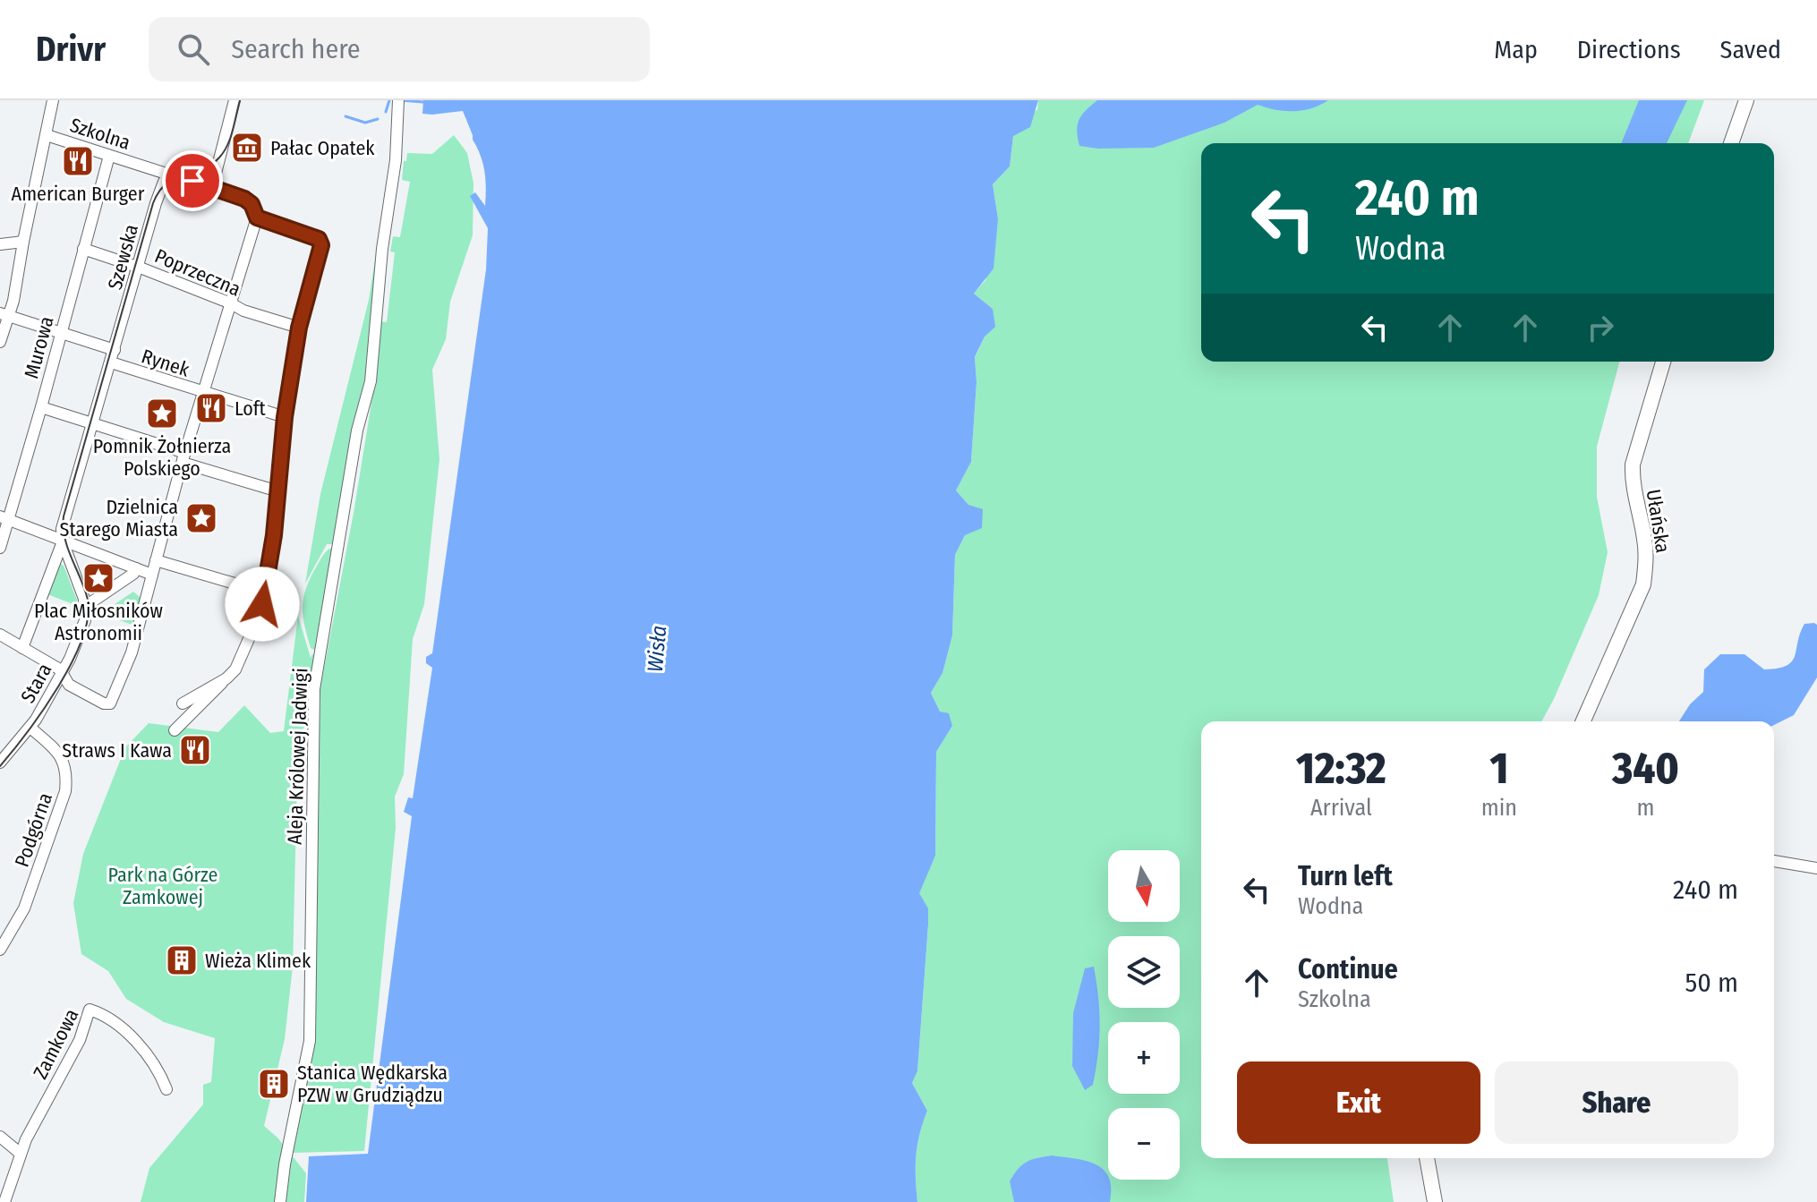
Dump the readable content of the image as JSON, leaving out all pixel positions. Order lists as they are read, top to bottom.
{
  "streets": {
    "main road": ["Ułańska"],
    "street": [
      "Szkolna",
      "Szewska",
      "Poprzeczna",
      "Murowa",
      "Rynek",
      "Stara",
      "Aleja Królowej Jadwigi",
      "Podgórna",
      "Zamkowa"
    ]
  },
  "crossings": [
    ["Szkolna", "Szewska"],
    ["Szkolna", "Murowa"],
    ["Szewska", "Poprzeczna"],
    ["Szewska", "Rynek"],
    ["Poprzeczna", "Murowa"],
    ["Rynek", "Stara"],
    ["Stara", "Podgórna"]
  ],
  "water": ["Wisła"],
  "parks": ["Park na Górze Zamkowej"],
  "places": {
    "museum": ["Pałac Opatek"],
    "restaurant": ["American Burger", "Loft", "Straws I Kawa"],
    "place": ["Pomnik Żołnierza Polskiego", "Dzielnica Starego Miasta", "Plac Miłosników Astronomii"],
    "building": ["Wieża Klimek", "Stanica Wędkarska PZW w Grudziądzu"]
  },
  "north": "bottom",
  "page": {
    "header": "Drivr",
    "search": "Search here",
    "nav": ["Map", "Directions", "Saved"],
    "turn": ["240 m", "Wodna"],
    "eta": [
      "12:32",
      "Arrival",
      "1",
      "min",
      "340",
      "m"
    ],
    "list": [
      {
        "name": "Turn left",
        "note": "Wodna",
        "value": "240 m"
      },
      {
        "name": "Continue",
        "note": "Szkolna",
        "value": "50 m"
      }
    ],
    "map_buttons": ["+", "−"],
    "buttons": ["Exit", "Share"]
  }
}
